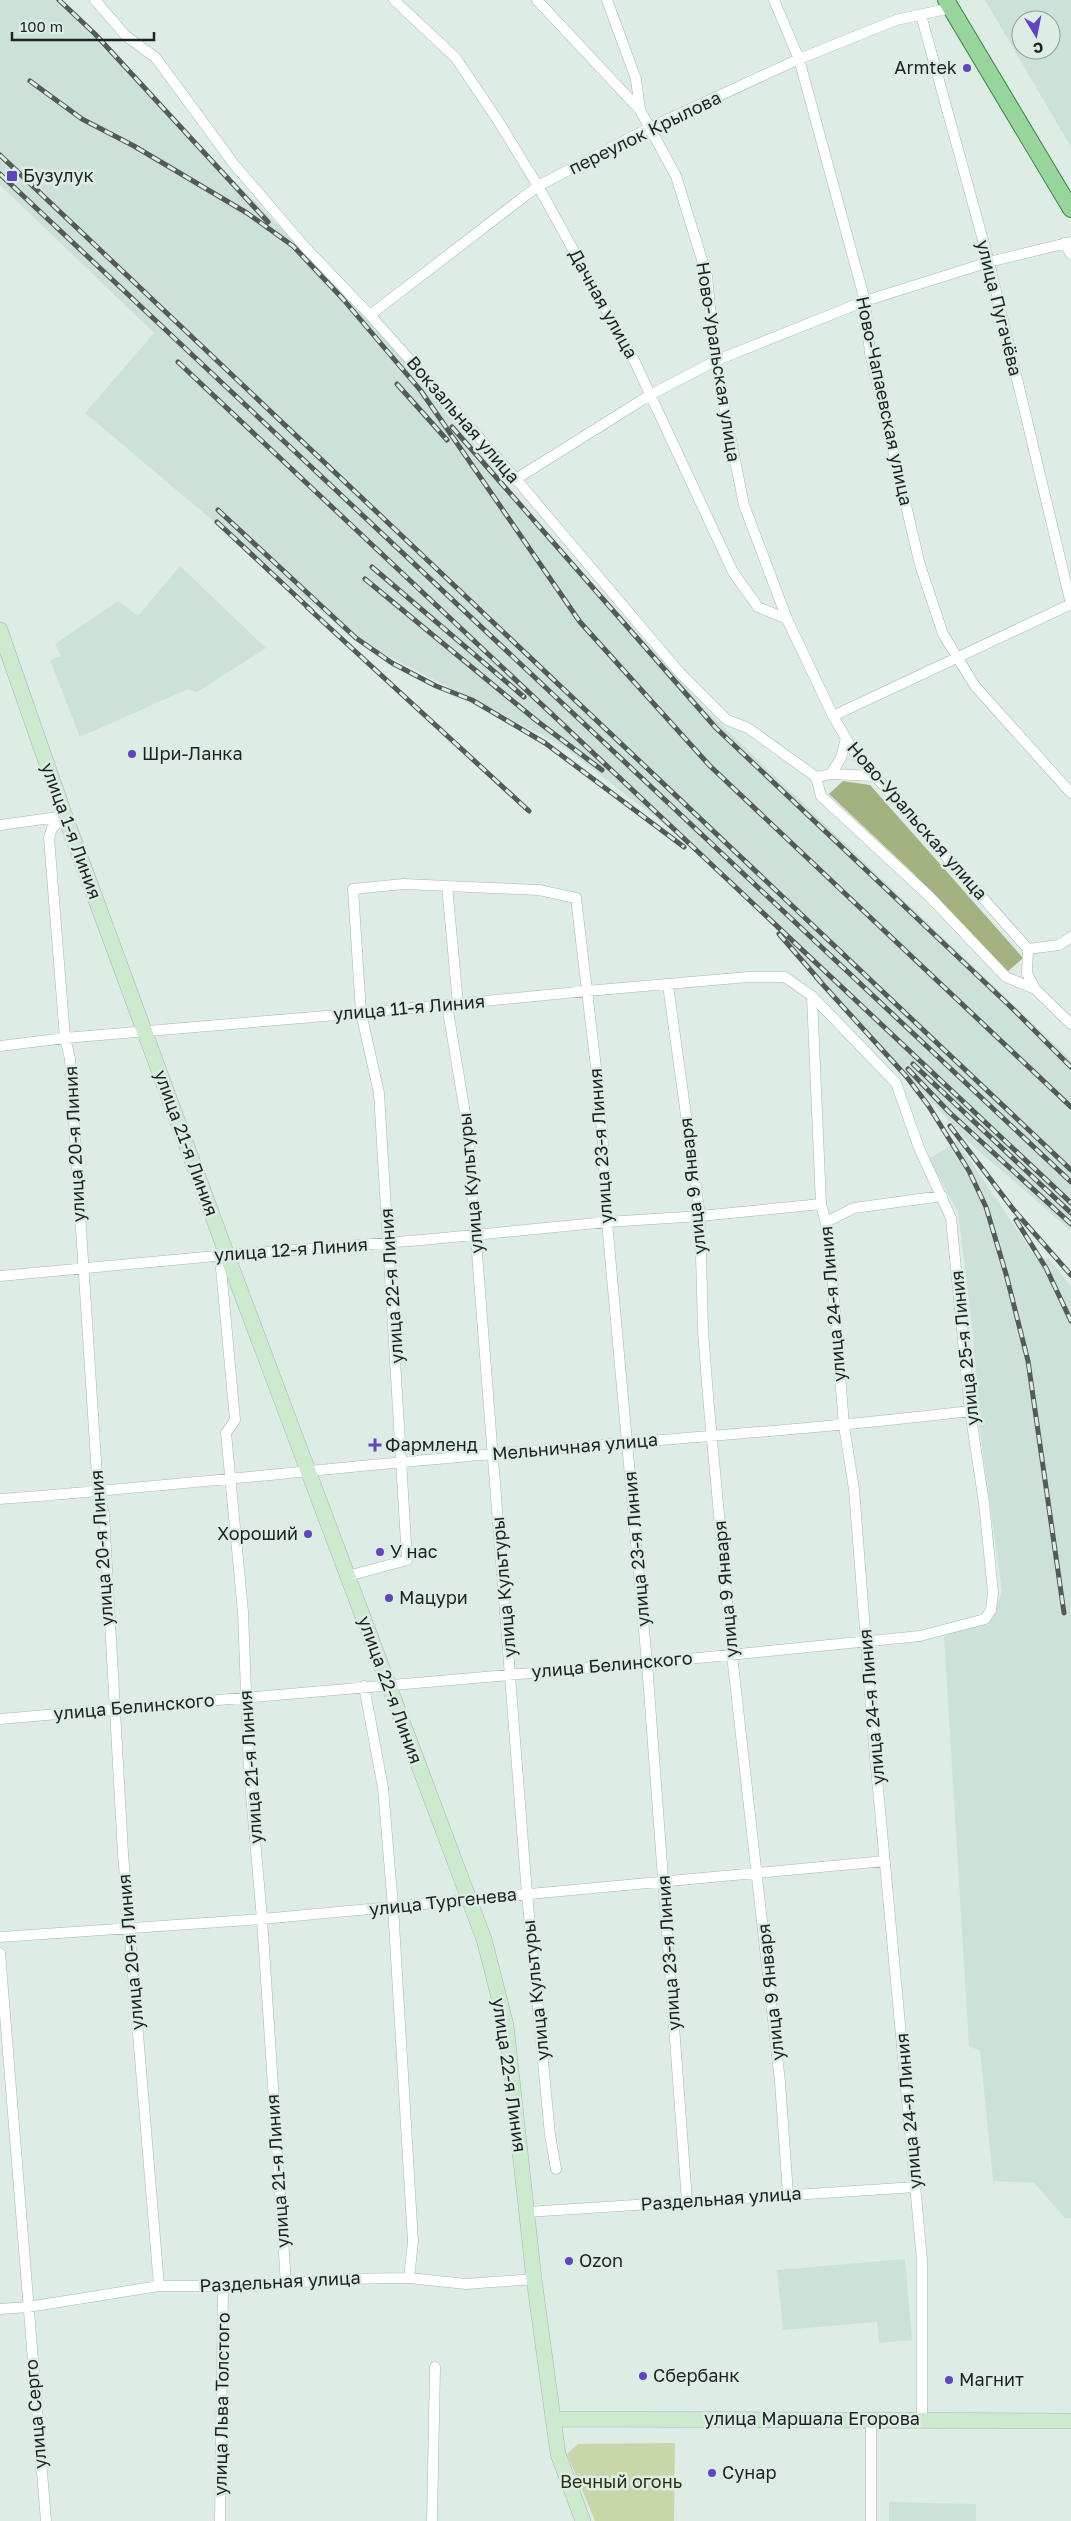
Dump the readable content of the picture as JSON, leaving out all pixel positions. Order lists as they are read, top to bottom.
{
  "streets": {
    "main road": [
      "улица 1-я Линия",
      "улица 21-я Линия",
      "улица 22-я Линия",
      "улица Маршала Егорова"
    ],
    "street": [
      "переулок Крылова",
      "Дачная улица",
      "улица Пугачёва",
      "Ново-Уральская улица",
      "Ново-Чапаевская улица",
      "Вокзальная улица",
      "улица 11-я Линия",
      "улица 20-я Линия",
      "улица 23-я Линия",
      "улица Культуры",
      "улица 9 Января",
      "улица 12-я Линия",
      "улица 24-я Линия",
      "улица 25-я Линия",
      "Мельничная улица",
      "улица Белинского",
      "улица Тургенева",
      "Раздельная улица",
      "улица Льва Толстого",
      "улица Серго"
    ]
  },
  "crossings": [
    ["переулок Крылова", "Дачная улица"],
    ["переулок Крылова", "улица Пугачёва"],
    ["переулок Крылова", "Ново-Уральская улица"],
    ["переулок Крылова", "Ново-Чапаевская улица"],
    ["переулок Крылова", "Вокзальная улица"],
    ["Дачная улица", "Ново-Уральская улица"],
    ["улица 1-я Линия", "улица 11-я Линия"],
    ["улица 1-я Линия", "улица 21-я Линия"],
    ["улица 1-я Линия", "улица 20-я Линия"],
    ["улица 11-я Линия", "улица 21-я Линия"],
    ["улица 11-я Линия", "улица 20-я Линия"],
    ["улица 11-я Линия", "улица 23-я Линия"],
    ["улица 11-я Линия", "улица Культуры"],
    ["улица 11-я Линия", "улица 9 Января"],
    ["улица 11-я Линия", "улица 22-я Линия"],
    ["улица 11-я Линия", "улица 24-я Линия"],
    ["улица 11-я Линия", "улица 25-я Линия"],
    ["улица 21-я Линия", "улица 12-я Линия"],
    ["улица 21-я Линия", "улица 22-я Линия"],
    ["улица 21-я Линия", "Мельничная улица"],
    ["улица 21-я Линия", "улица Белинского"],
    ["улица 21-я Линия", "улица Тургенева"],
    ["улица 21-я Линия", "Раздельная улица"],
    ["улица 20-я Линия", "улица 12-я Линия"],
    ["улица 20-я Линия", "Мельничная улица"],
    ["улица 20-я Линия", "улица Белинского"],
    ["улица 20-я Линия", "улица Тургенева"],
    ["улица 20-я Линия", "Раздельная улица"],
    ["улица 23-я Линия", "улица 12-я Линия"],
    ["улица 23-я Линия", "улица 22-я Линия"],
    ["улица 23-я Линия", "Мельничная улица"],
    ["улица 23-я Линия", "улица Белинского"],
    ["улица 23-я Линия", "улица Тургенева"],
    ["улица 23-я Линия", "Раздельная улица"],
    ["улица Культуры", "улица 12-я Линия"],
    ["улица Культуры", "Мельничная улица"],
    ["улица Культуры", "улица Белинского"],
    ["улица Культуры", "улица Тургенева"],
    ["улица 9 Января", "улица 12-я Линия"],
    ["улица 9 Января", "Мельничная улица"],
    ["улица 9 Января", "улица Белинского"],
    ["улица 9 Января", "улица Тургенева"],
    ["улица 9 Января", "Раздельная улица"],
    ["улица 12-я Линия", "улица 22-я Линия"],
    ["улица 12-я Линия", "улица 24-я Линия"],
    ["улица 22-я Линия", "Мельничная улица"],
    ["улица 22-я Линия", "улица Белинского"],
    ["улица 22-я Линия", "улица Тургенева"],
    ["улица 22-я Линия", "Раздельная улица"],
    ["улица 22-я Линия", "улица Маршала Егорова"],
    ["улица 24-я Линия", "улица 25-я Линия"],
    ["улица 24-я Линия", "Мельничная улица"],
    ["улица 24-я Линия", "улица Белинского"],
    ["улица 24-я Линия", "улица Тургенева"],
    ["улица 24-я Линия", "Раздельная улица"],
    ["улица 24-я Линия", "улица Маршала Егорова"],
    ["улица 25-я Линия", "Мельничная улица"],
    ["улица 25-я Линия", "улица Белинского"],
    ["Раздельная улица", "улица Льва Толстого"],
    ["Раздельная улица", "улица Серго"]
  ],
  "parks": ["Вечный огонь"],
  "places": {
    "other": [
      "Armtek",
      "Шри-Ланка",
      "Хороший",
      "У нас",
      "Мацури",
      "Ozon",
      "Сбербанк",
      "Магнит",
      "Сунар"
    ],
    "transit": ["Бузулук"],
    "health": ["Фармленд"]
  },
  "scale_bar": "100 m",
  "north": "bottom"
}
